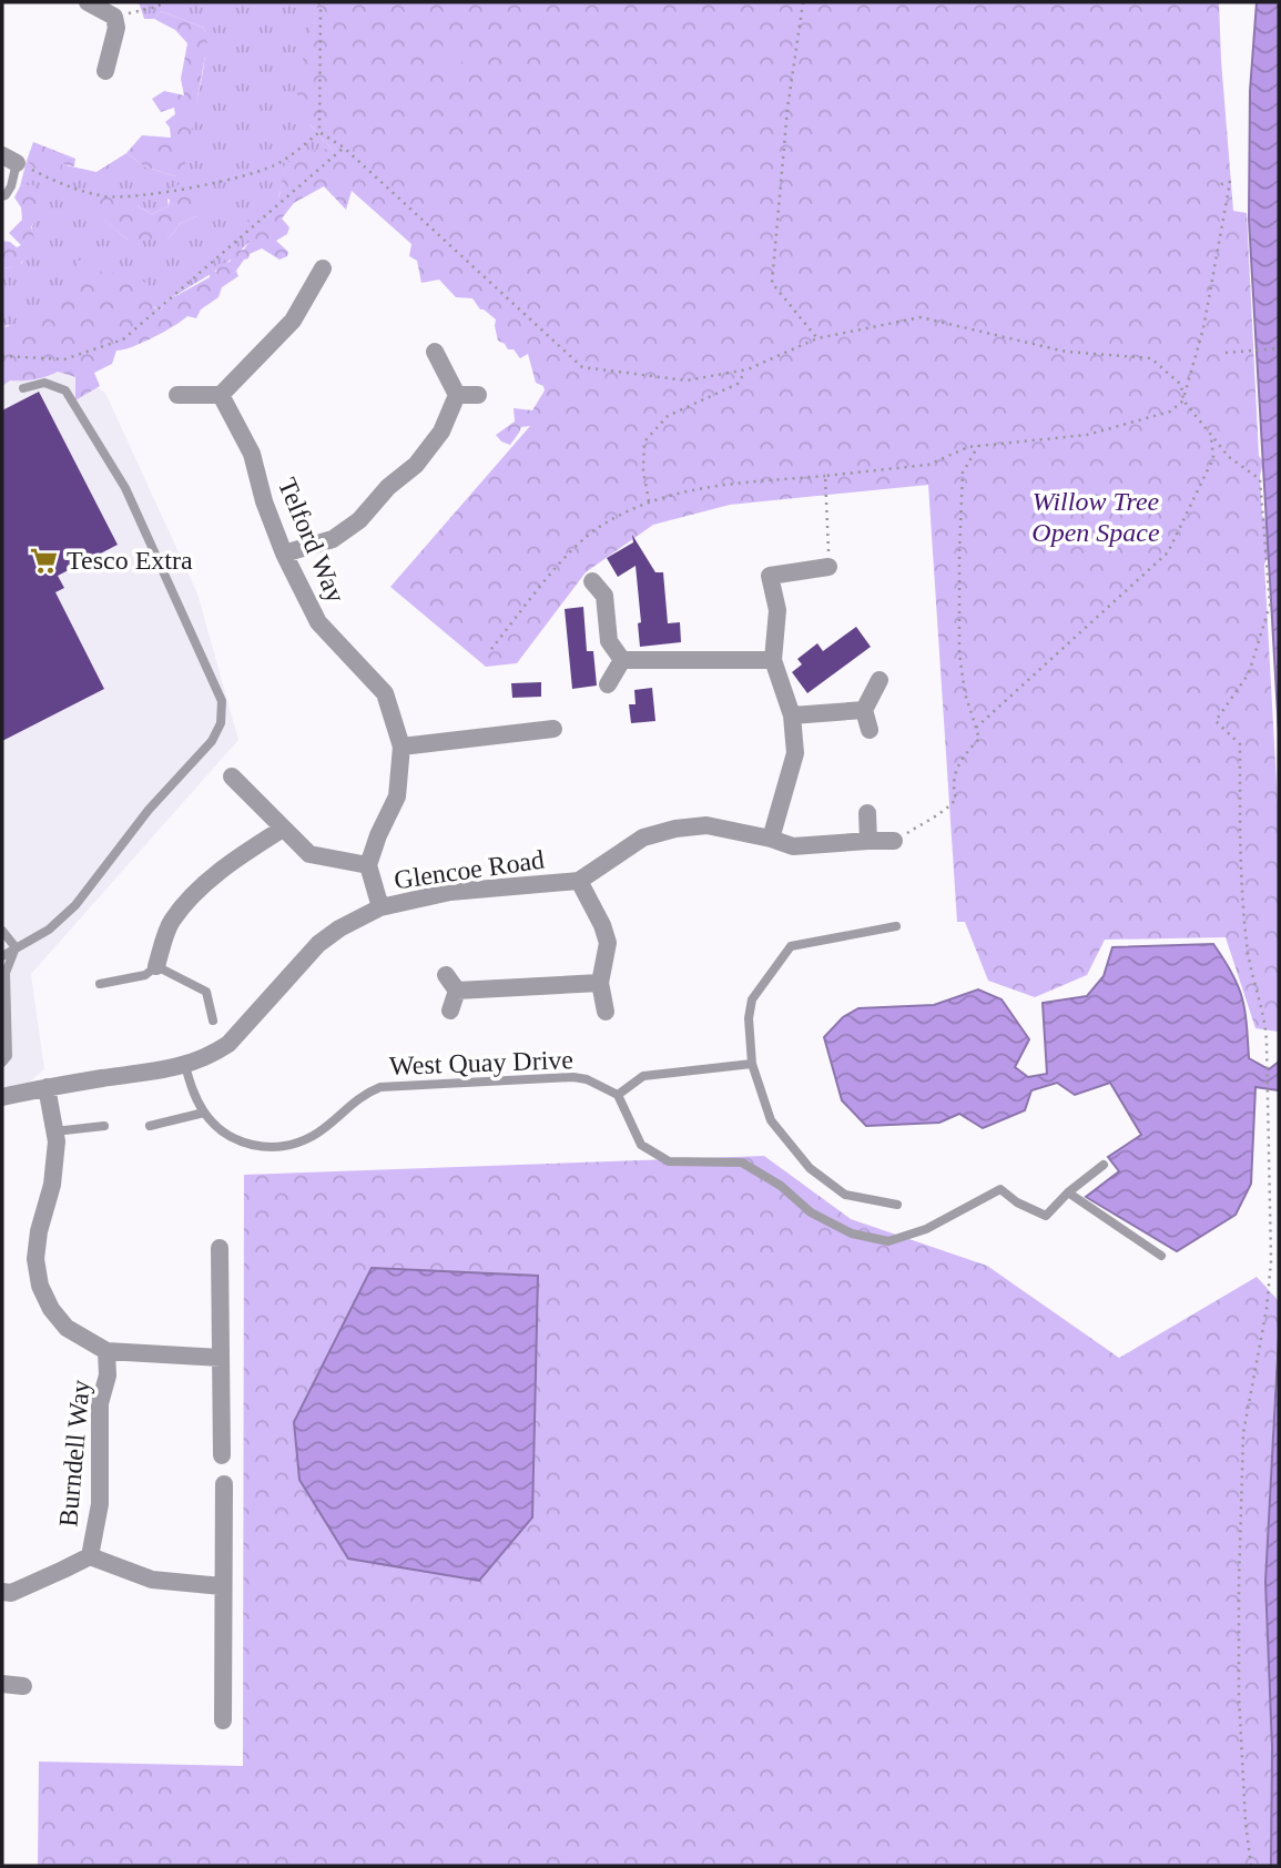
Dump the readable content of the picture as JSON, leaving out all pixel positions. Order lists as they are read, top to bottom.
{
  "streets": {
    "street": ["Telford Way", "Glencoe Road", "Burndell Way"],
    "lane": ["West Quay Drive"]
  },
  "crossings": [
    ["Glencoe Road", "West Quay Drive"]
  ],
  "parks": ["Willow Tree Open Space"],
  "places": {
    "supermarket": ["Tesco Extra"]
  }
}
